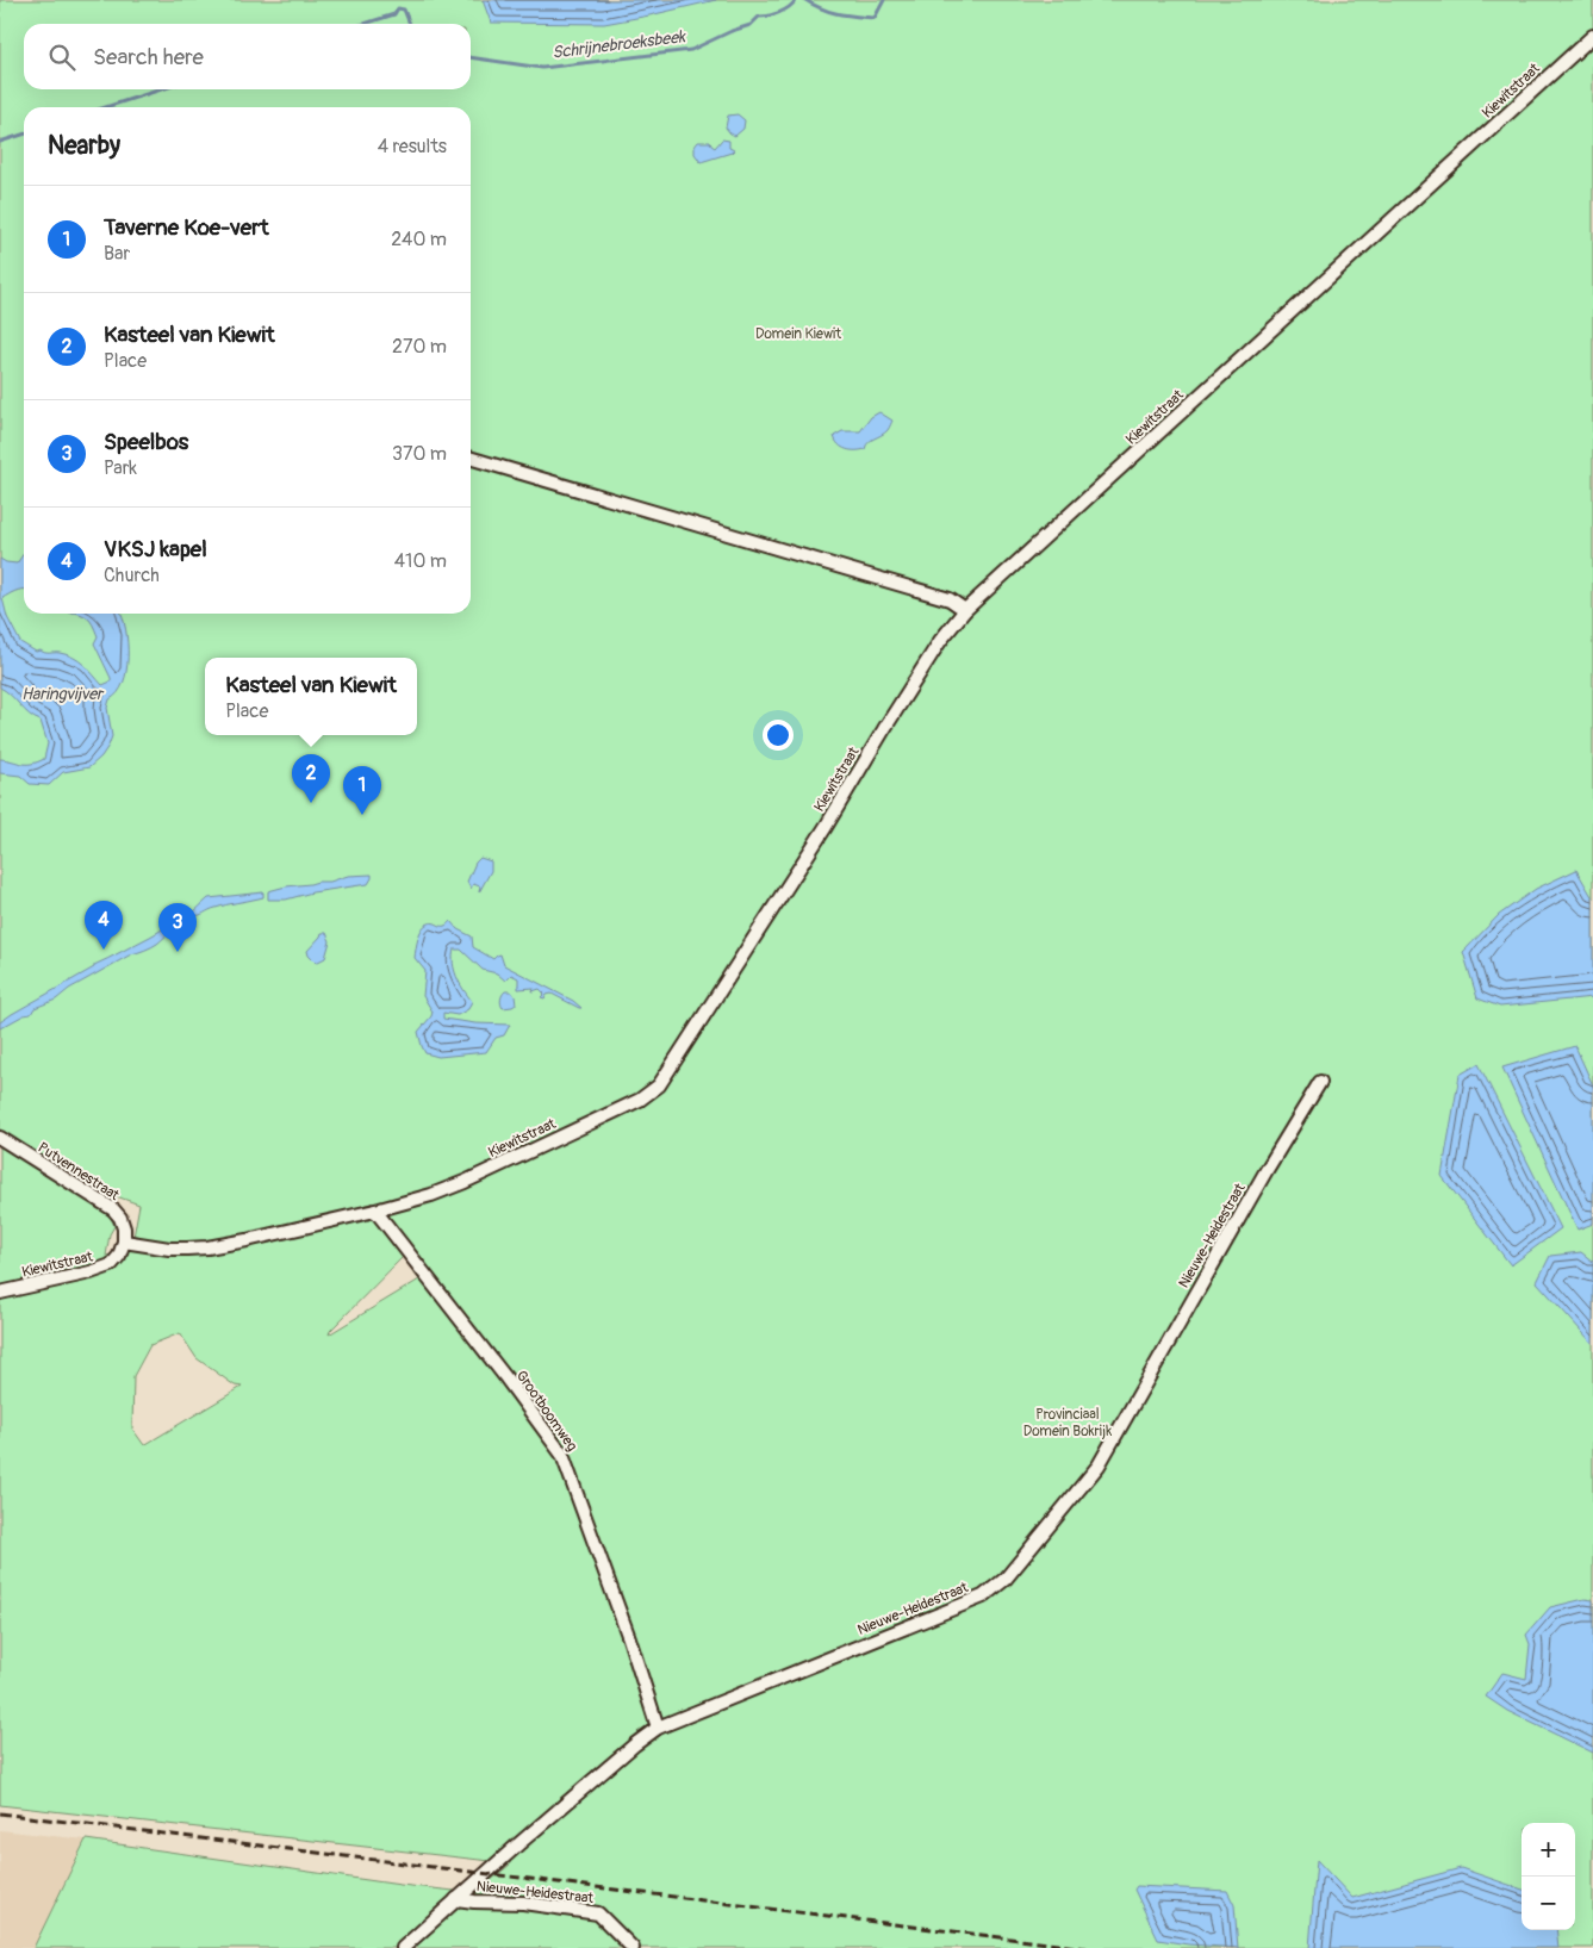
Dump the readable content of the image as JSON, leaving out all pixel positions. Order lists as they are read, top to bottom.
{
  "streets": {
    "street": [
      "Kiewitstraat",
      "Putvennestraat",
      "Nieuwe-Heidestraat",
      "Grootboomweg"
    ]
  },
  "crossings": [
    ["Kiewitstraat", "Putvennestraat"],
    ["Kiewitstraat", "Grootboomweg"],
    ["Nieuwe-Heidestraat", "Grootboomweg"]
  ],
  "water": ["Schrijnebroeksbeek", "Haringvijver"],
  "parks": ["Domein Kiewit", "Provinciaal Domein Bokrijk"],
  "page": {
    "search": "Search here",
    "heading": ["Nearby", "4 results"],
    "list": [
      {
        "mark": "1",
        "name": "Taverne Koe-vert",
        "note": "Bar",
        "value": "240 m"
      },
      {
        "mark": "2",
        "name": "Kasteel van Kiewit",
        "note": "Place",
        "value": "270 m"
      },
      {
        "mark": "3",
        "name": "Speelbos",
        "note": "Park",
        "value": "370 m"
      },
      {
        "mark": "4",
        "name": "VKSJ kapel",
        "note": "Church",
        "value": "410 m"
      }
    ],
    "popup": ["Kasteel van Kiewit", "Place"],
    "pins": [
      "2",
      "1",
      "4",
      "3"
    ],
    "map_buttons": ["+", "−"]
  }
}
